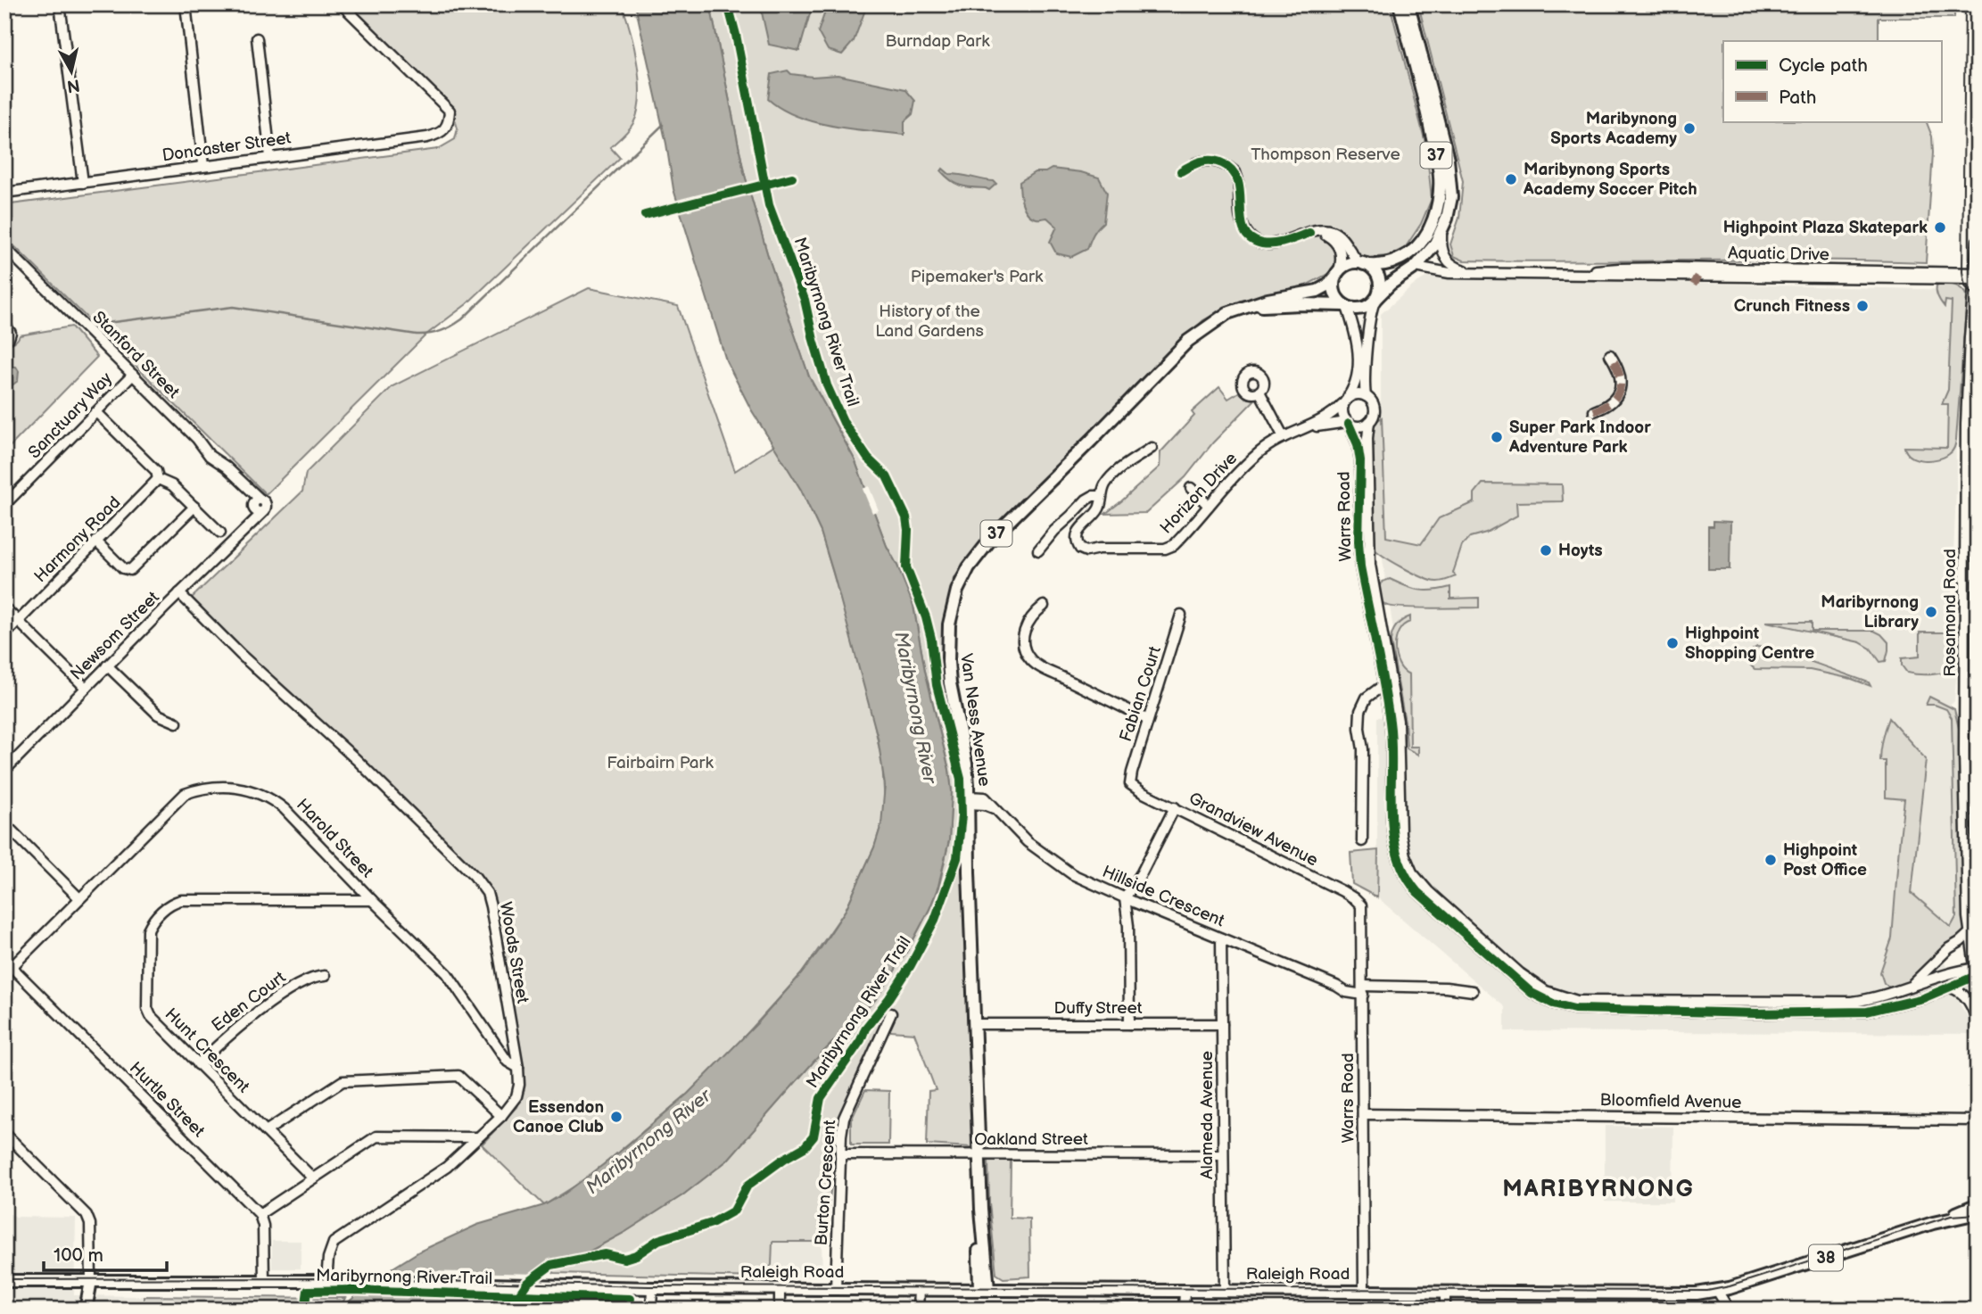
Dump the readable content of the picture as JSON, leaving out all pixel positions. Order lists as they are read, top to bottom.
{
  "streets": {
    "main road": [
      "37",
      "Van Ness Avenue",
      "38",
      "Raleigh Road"
    ],
    "street": [
      "Doncaster Street",
      "Aquatic Drive",
      "Stanford Street",
      "Sanctuary Way",
      "Horizon Drive",
      "Warrs Road",
      "Harmony Road",
      "Rosamond Road",
      "Newsom Street",
      "Fabian Court",
      "Grandview Avenue",
      "Harold Street",
      "Hillside Crescent",
      "Woods Street",
      "Eden Court",
      "Duffy Street",
      "Hunt Crescent",
      "Hurtle Street",
      "Bloomfield Avenue",
      "Alameda Avenue",
      "Oakland Street",
      "Burton Crescent"
    ],
    "cycle path": ["Maribyrnong River Trail"]
  },
  "crossings": [
    ["37", "Aquatic Drive"],
    ["37", "Van Ness Avenue"],
    ["Aquatic Drive", "Rosamond Road"],
    ["Stanford Street", "Sanctuary Way"],
    ["Stanford Street", "Newsom Street"],
    ["Horizon Drive", "Warrs Road"],
    ["Warrs Road", "Grandview Avenue"],
    ["Warrs Road", "Hillside Crescent"],
    ["Warrs Road", "Bloomfield Avenue"],
    ["Warrs Road", "Raleigh Road"],
    ["Newsom Street", "Woods Street"],
    ["Fabian Court", "Grandview Avenue"],
    ["Van Ness Avenue", "Hillside Crescent"],
    ["Van Ness Avenue", "Duffy Street"],
    ["Van Ness Avenue", "Oakland Street"],
    ["Van Ness Avenue", "Raleigh Road"],
    ["Harold Street", "Woods Street"],
    ["Harold Street", "Hunt Crescent"],
    ["Harold Street", "Hurtle Street"],
    ["Hillside Crescent", "Alameda Avenue"],
    ["Woods Street", "Raleigh Road"],
    ["Eden Court", "Hunt Crescent"],
    ["Duffy Street", "Alameda Avenue"],
    ["Alameda Avenue", "Oakland Street"],
    ["Alameda Avenue", "Raleigh Road"],
    ["Oakland Street", "Burton Crescent"],
    ["Burton Crescent", "Raleigh Road"]
  ],
  "districts": ["MARIBYRNONG"],
  "water": ["Maribyrnong River"],
  "parks": [
    "Burndap Park",
    "Thompson Reserve",
    "Pipemaker's Park",
    "History of the Land Gardens",
    "Fairbairn Park"
  ],
  "places": [
    "Maribynong Sports Academy",
    "Maribynong Sports Academy Soccer Pitch",
    "Highpoint Plaza Skatepark",
    "Crunch Fitness",
    "Super Park Indoor Adventure Park",
    "Hoyts",
    "Maribyrnong Library",
    "Highpoint Shopping Centre",
    "Highpoint Post Office",
    "Essendon Canoe Club"
  ],
  "legend": ["Cycle path", "Path"],
  "scale_bar": "100 m",
  "north": "bottom"
}
